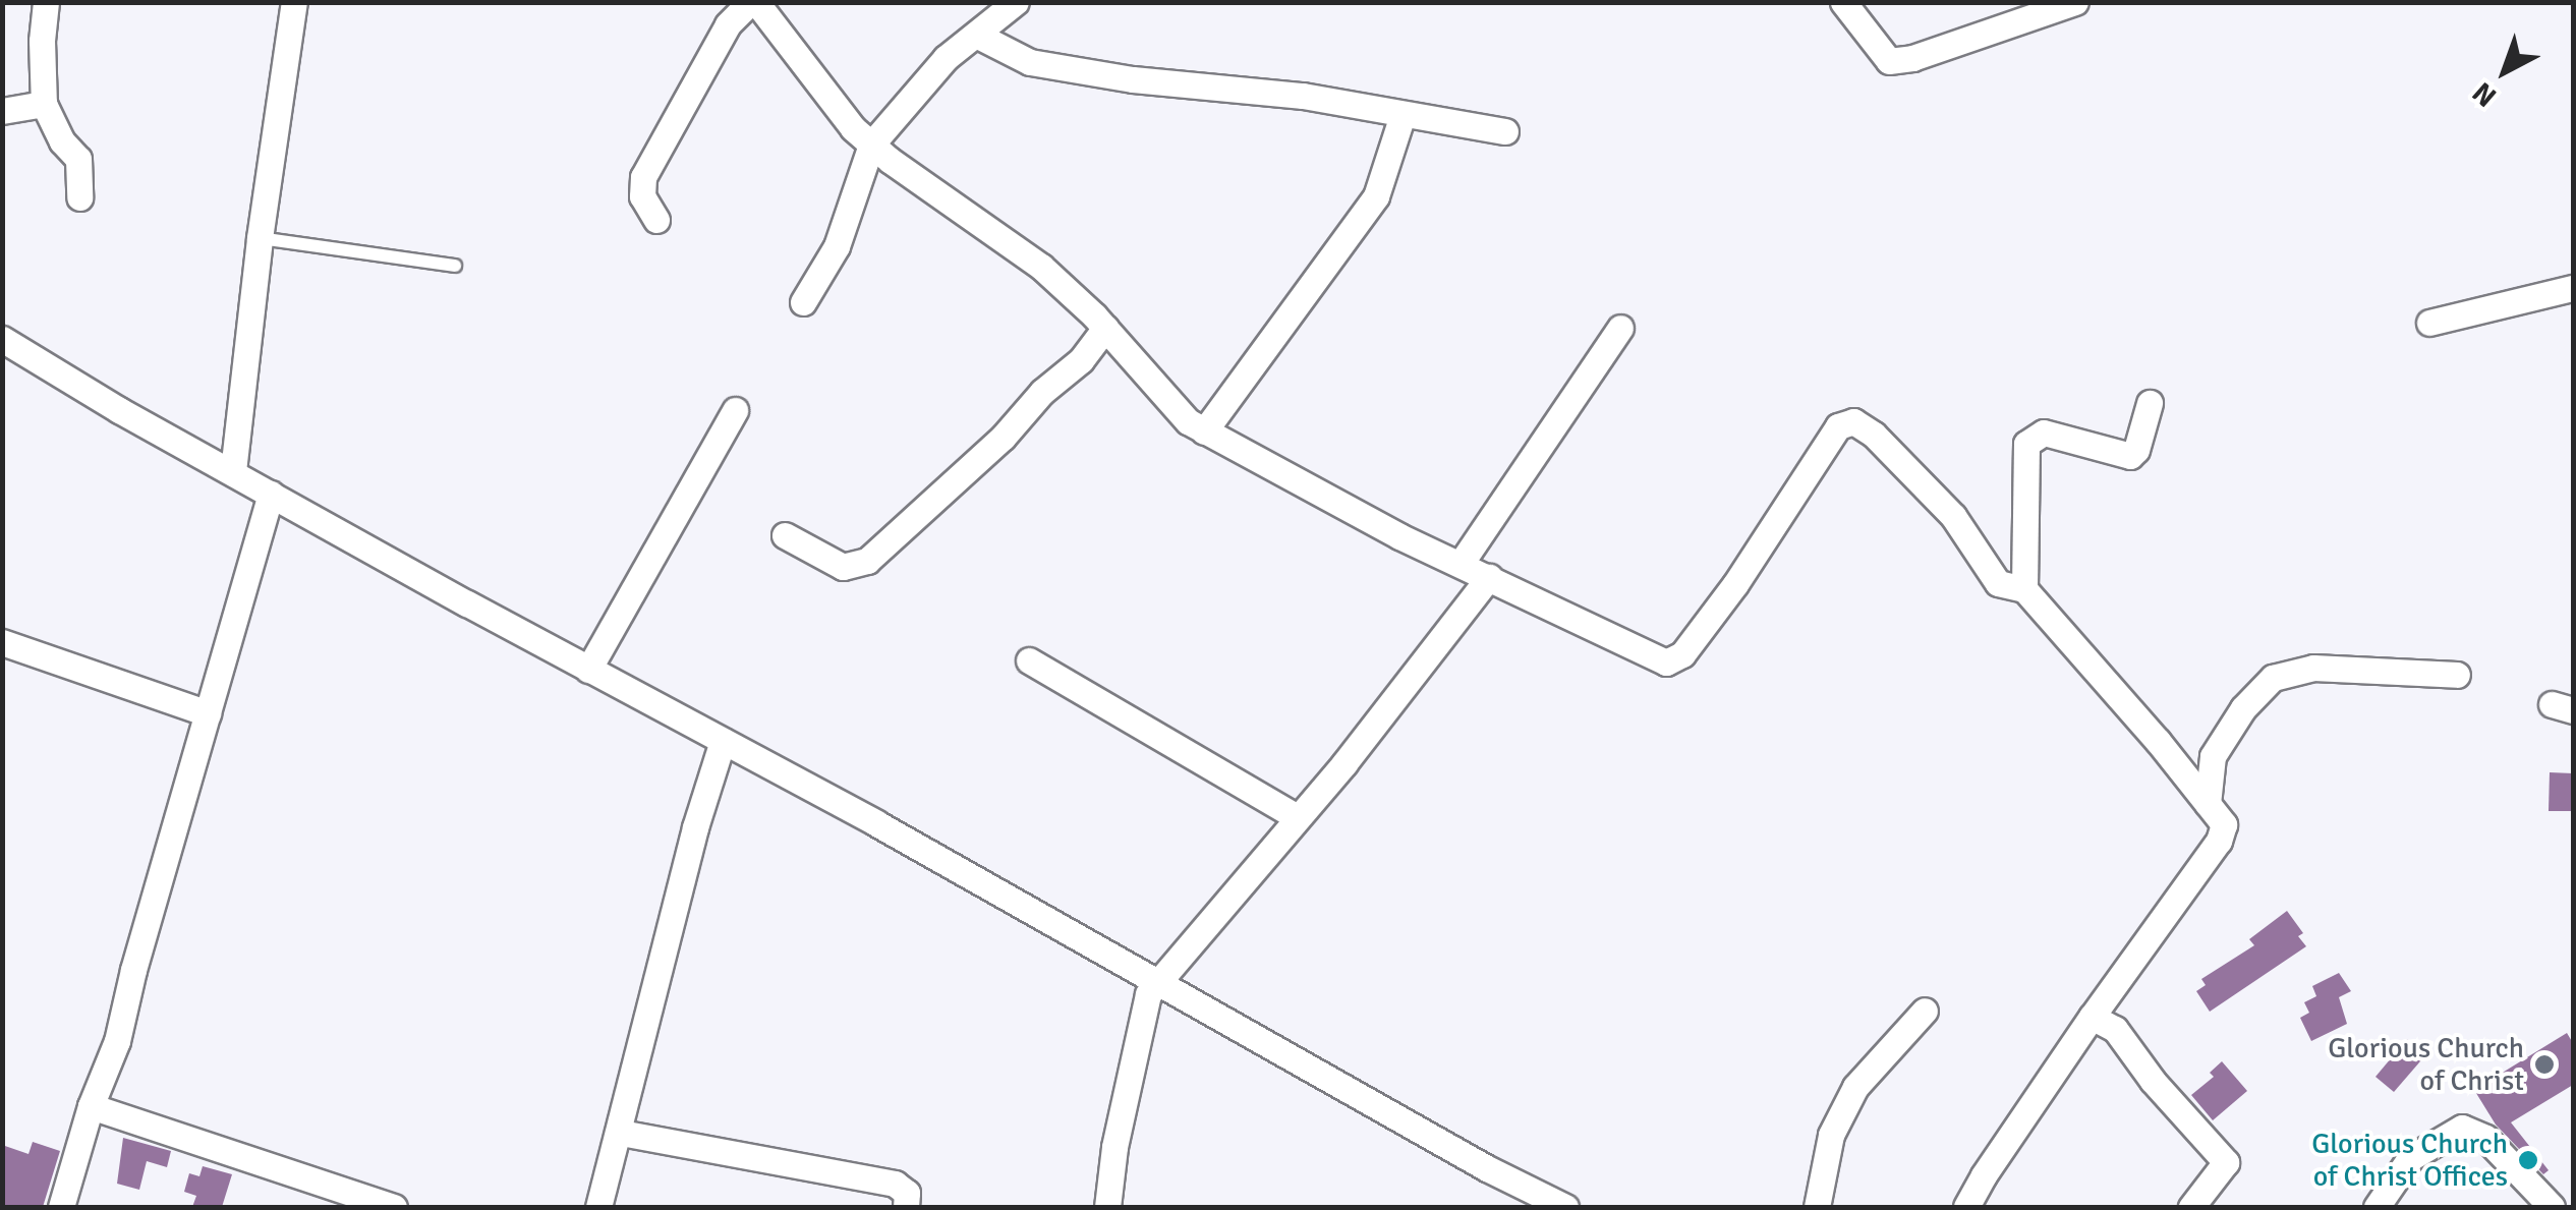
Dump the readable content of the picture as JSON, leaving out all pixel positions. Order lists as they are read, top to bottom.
{
  "places": ["Glorious Church of Christ", "Glorious Church of Christ Offices"],
  "north": "bottom left"
}
